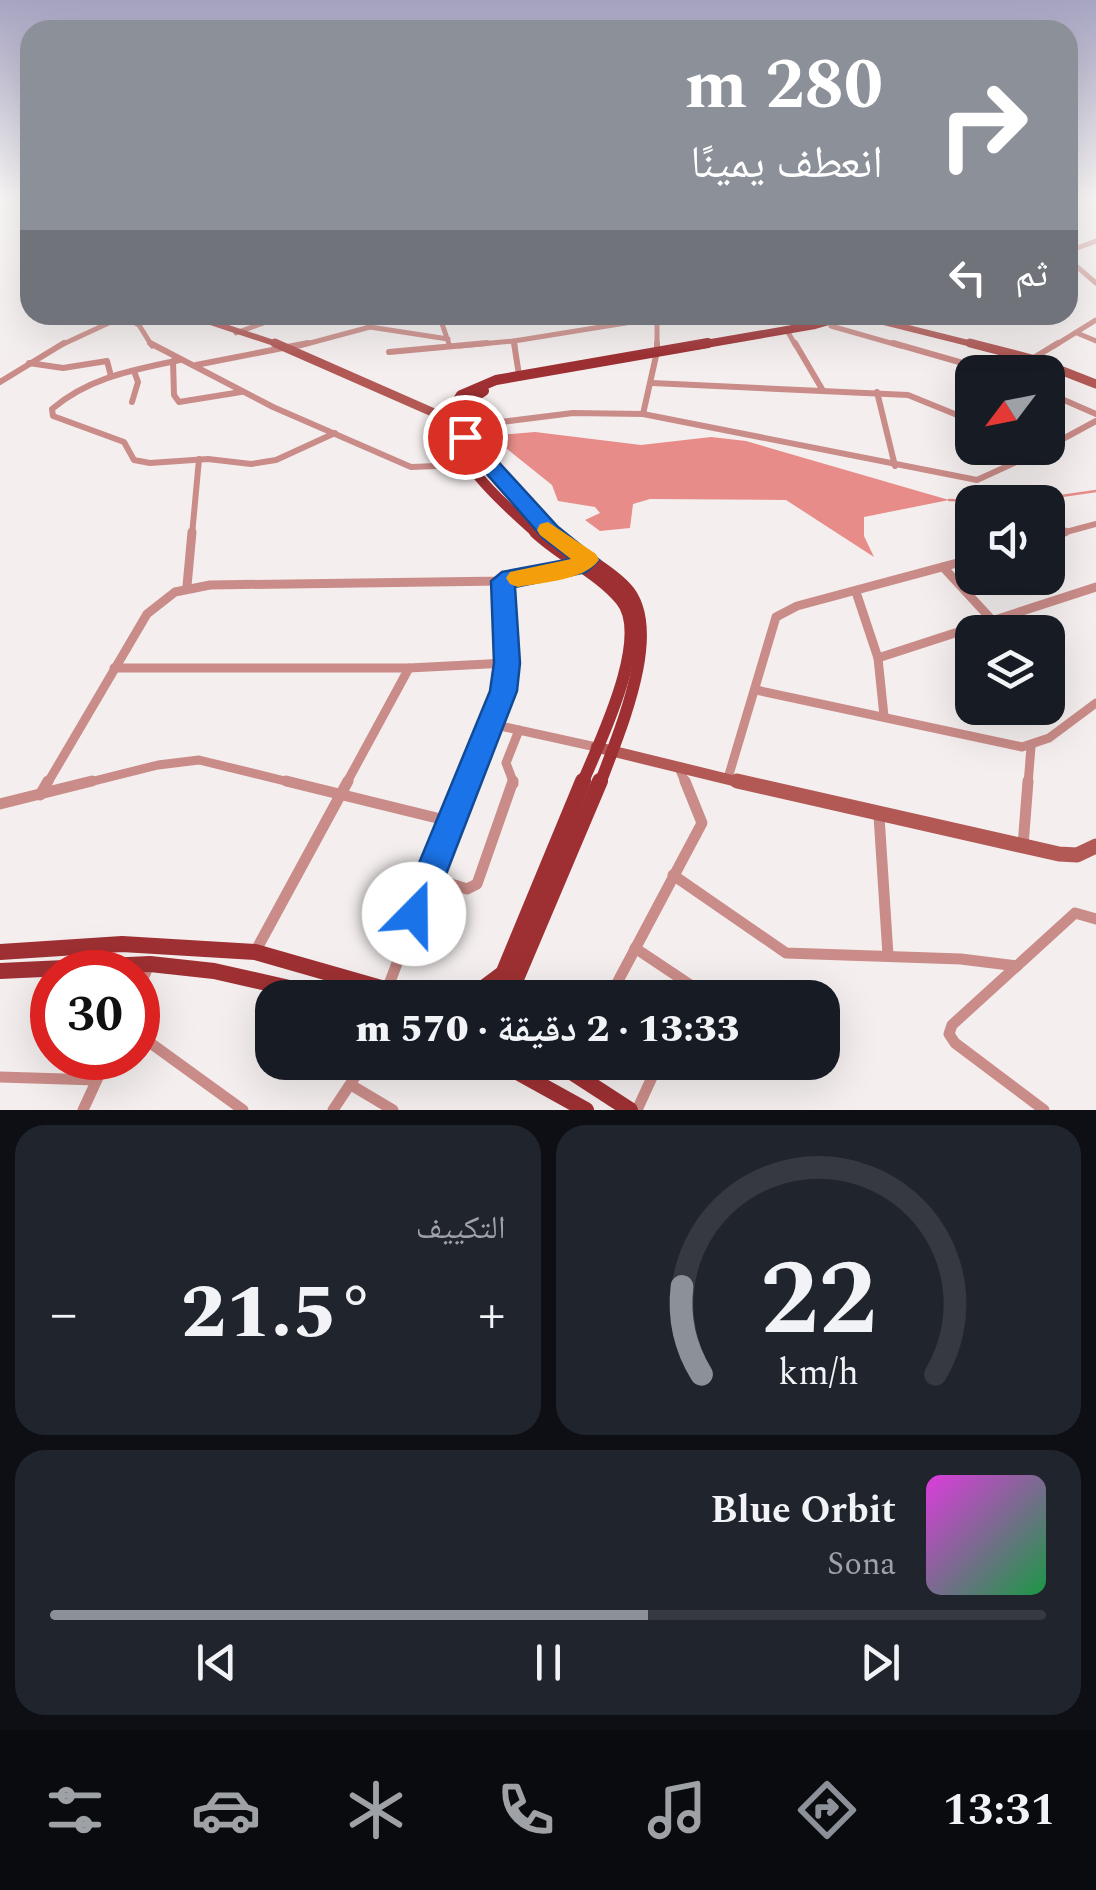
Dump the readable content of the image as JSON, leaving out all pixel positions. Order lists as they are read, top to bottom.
{
  "north": "bottom left",
  "page": {
    "turn": ["280 m", "انعطف يمينًا"],
    "then": "ثم",
    "limit": "30",
    "trip": "13:33 · 2 دقيقة · 570 m",
    "tile": "التكييف",
    "heat": ["−", "21.5°", "+"],
    "song": ["Blue Orbit", "Sona"],
    "tabs": "13:31",
    "gauge": ["22", "km/h"]
  }
}
